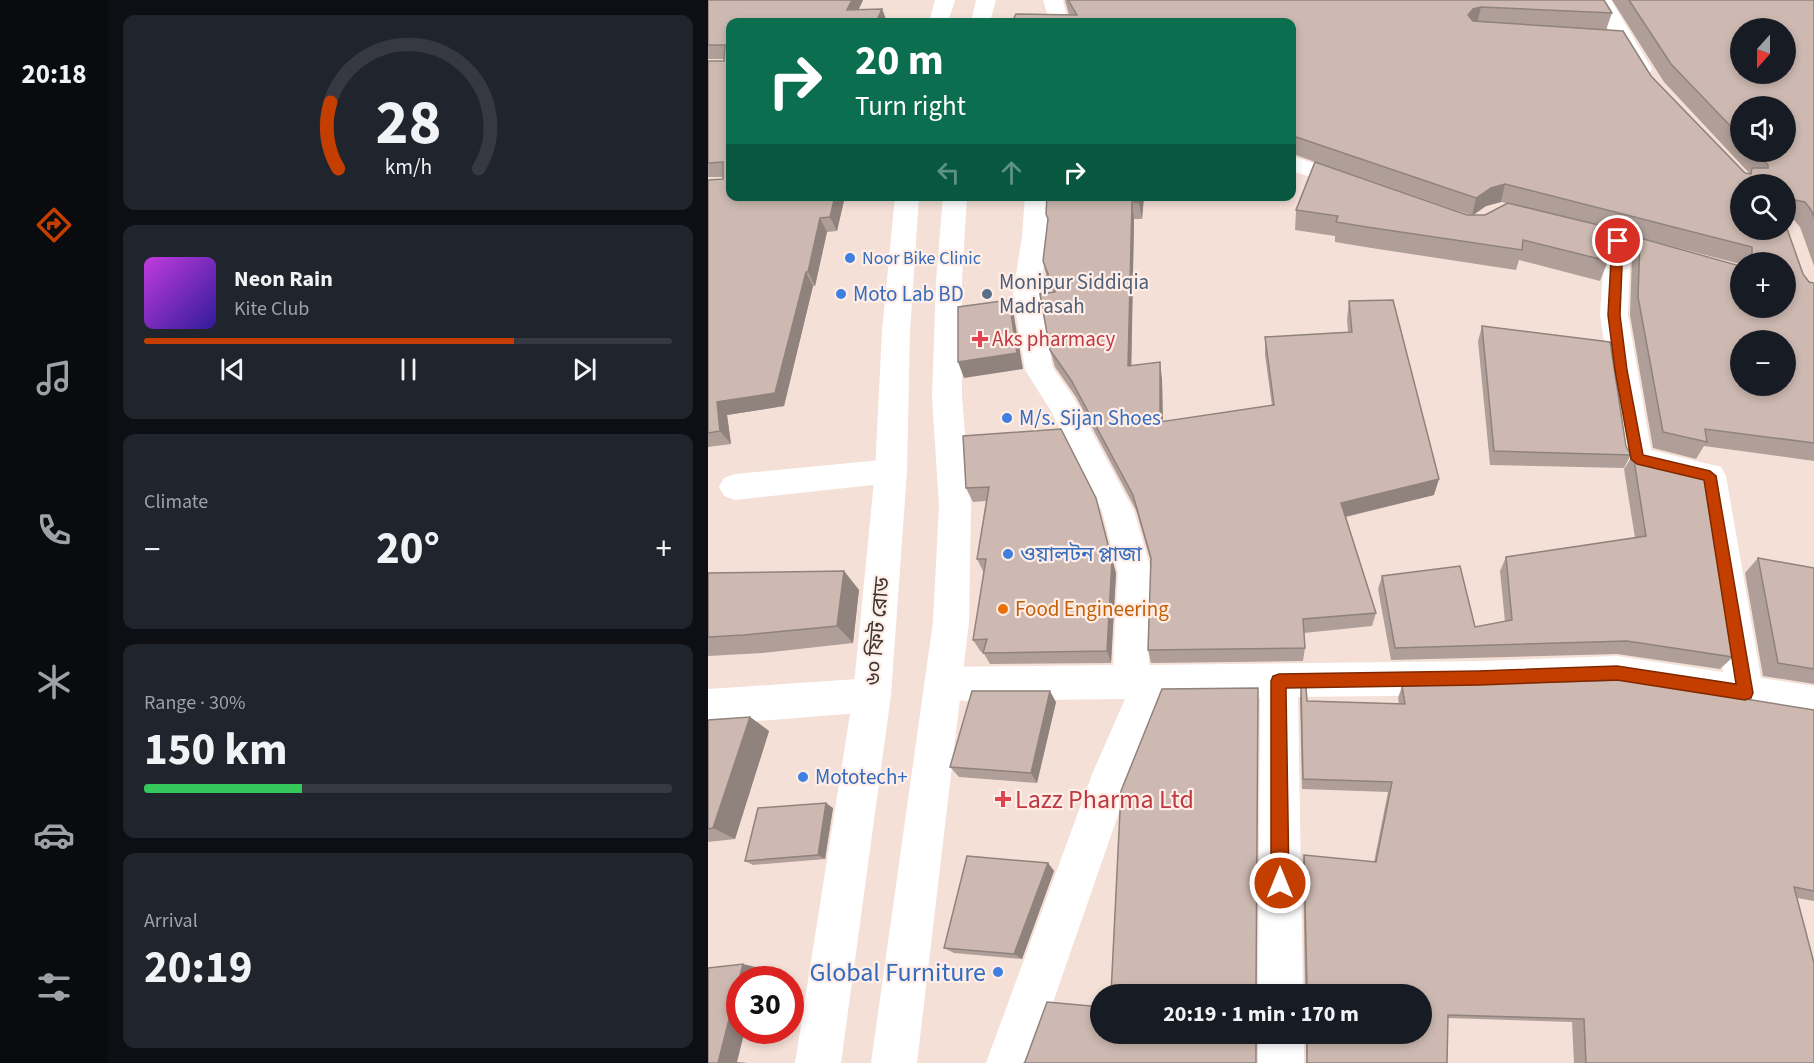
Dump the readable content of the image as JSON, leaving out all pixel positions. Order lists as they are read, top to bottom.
{
  "streets": {
    "street": ["৬০ ফিট রোড"]
  },
  "places": {
    "other": [
      "Noor Bike Clinic",
      "Moto Lab BD",
      "Monipur Siddiqia Madrasah",
      "M/s. Sijan Shoes",
      "ওয়ালটন প্লাজা",
      "Food Engineering",
      "Mototech+",
      "Global Furniture"
    ],
    "health": ["Aks pharmacy", "Lazz Pharma Ltd"]
  },
  "north": "bottom",
  "page": {
    "tabs": "20:18",
    "map_buttons": ["+", "−"],
    "turn": ["20 m", "Turn right"],
    "song": ["Neon Rain", "Kite Club"],
    "tile": [
      "Climate",
      ["Range · 30%", "150 km"],
      ["Arrival", "20:19"]
    ],
    "heat": ["−", "20°", "+"],
    "limit": "30",
    "trip": "20:19 · 1 min · 170 m",
    "gauge": ["28", "km/h"]
  }
}
